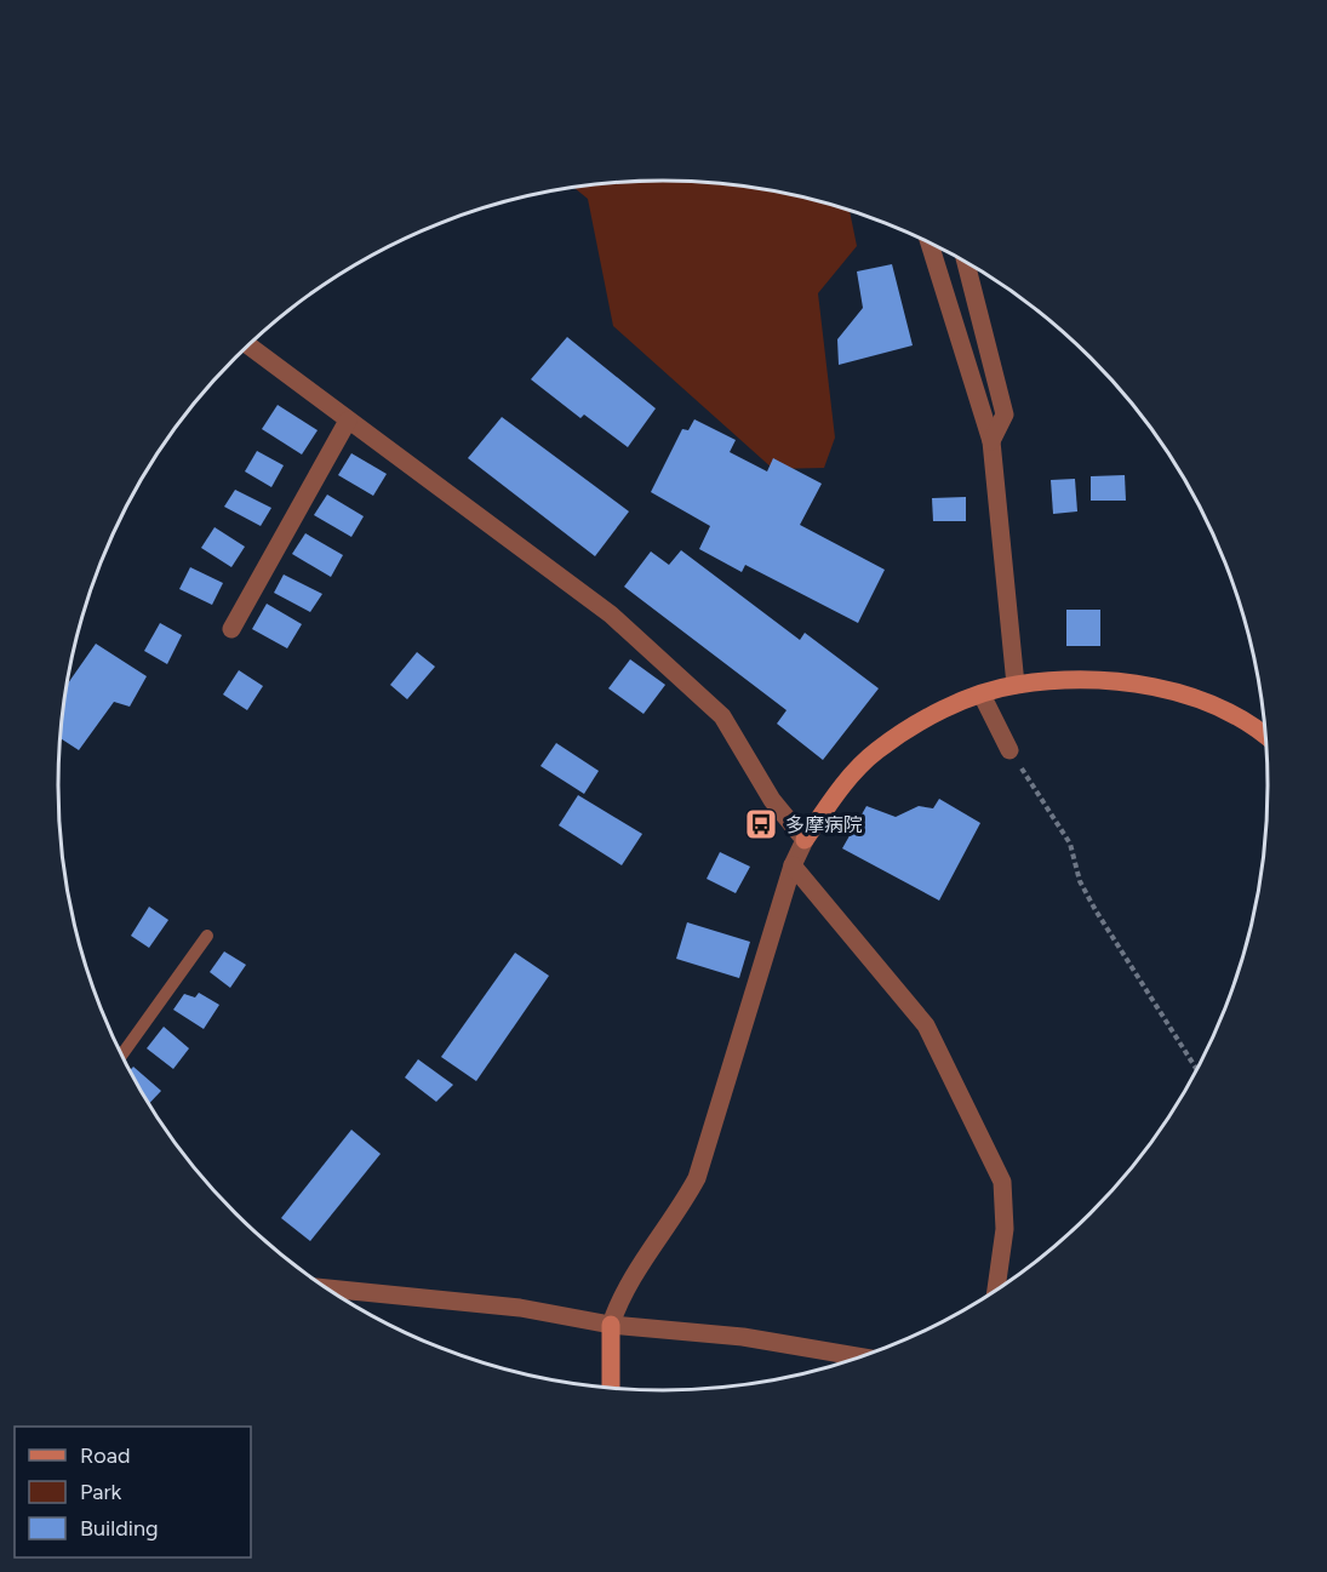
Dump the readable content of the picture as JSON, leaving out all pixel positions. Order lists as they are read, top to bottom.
{
  "places": {
    "bus stop": ["多摩病院"]
  },
  "legend": ["Road", "Park", "Building"]
}
